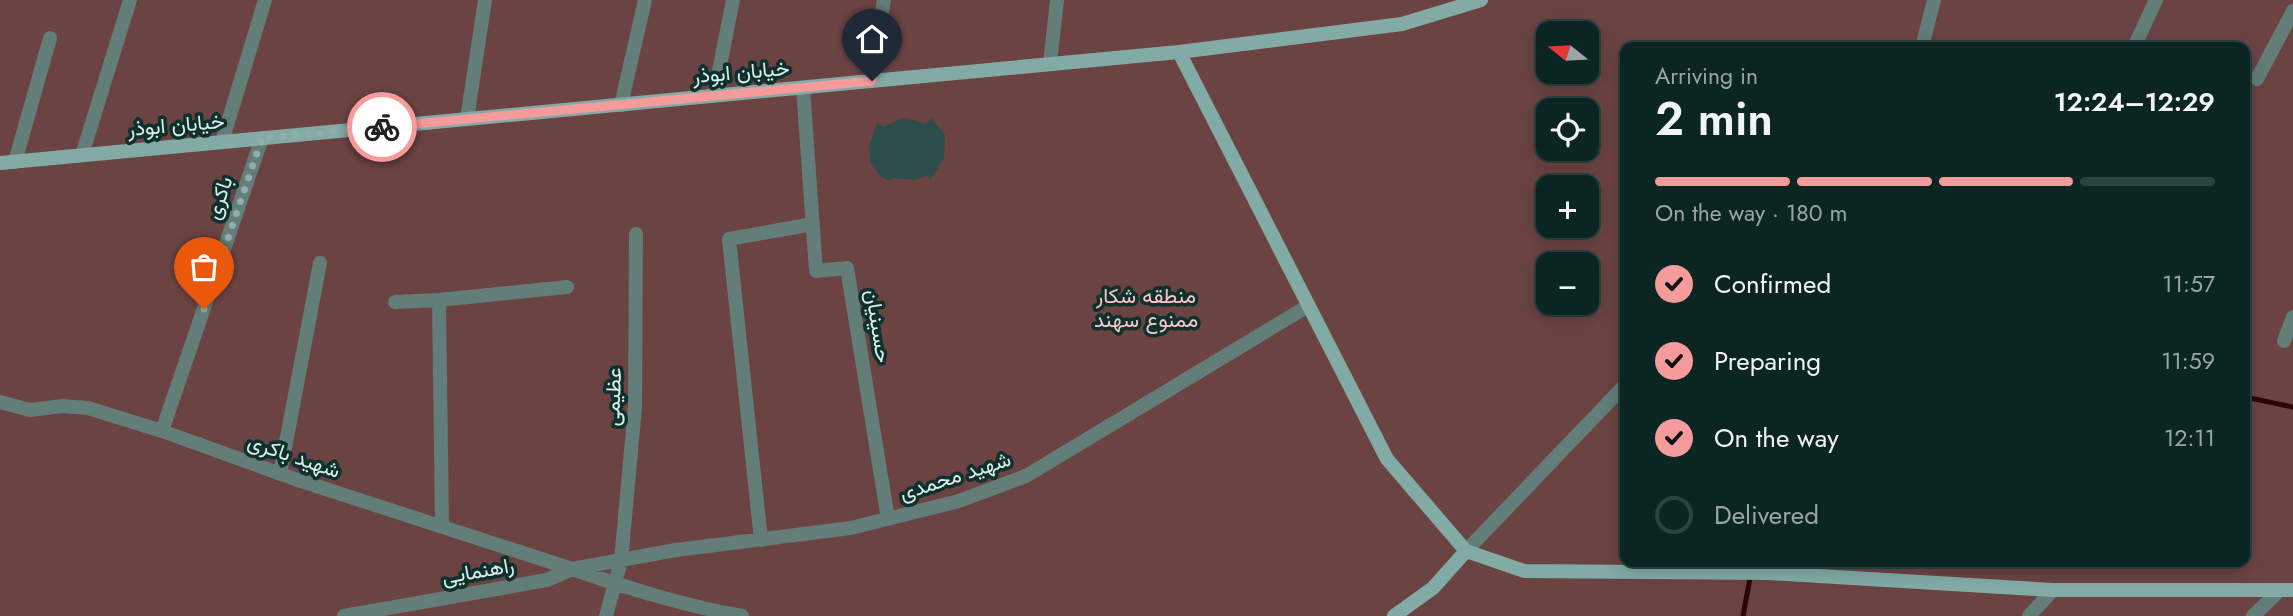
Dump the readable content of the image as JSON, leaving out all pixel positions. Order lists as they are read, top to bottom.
{
  "streets": {
    "main road": ["خیابان ابوذر"],
    "street": [
      "باکری",
      "حسینیان",
      "عظیمی",
      "شهید باکری",
      "شهید محمدی",
      "راهنمایی"
    ]
  },
  "crossings": [
    ["خیابان ابوذر", "باکری"],
    ["خیابان ابوذر", "حسینیان"],
    ["باکری", "شهید باکری"],
    ["حسینیان", "شهید محمدی"],
    ["عظیمی", "شهید محمدی"],
    ["شهید باکری", "شهید محمدی"],
    ["شهید باکری", "راهنمایی"],
    ["شهید محمدی", "راهنمایی"]
  ],
  "parks": ["منطقه شکار ممنوع سهند"],
  "north": "left",
  "page": {
    "map_buttons": ["+", "−"],
    "heading": ["2 min", "Arriving in", "12:24–12:29"],
    "bar": "On the way · 180 m",
    "list": [
      ["Confirmed", "11:57"],
      ["Preparing", "11:59"],
      ["On the way", "12:11"],
      "Delivered"
    ]
  }
}
